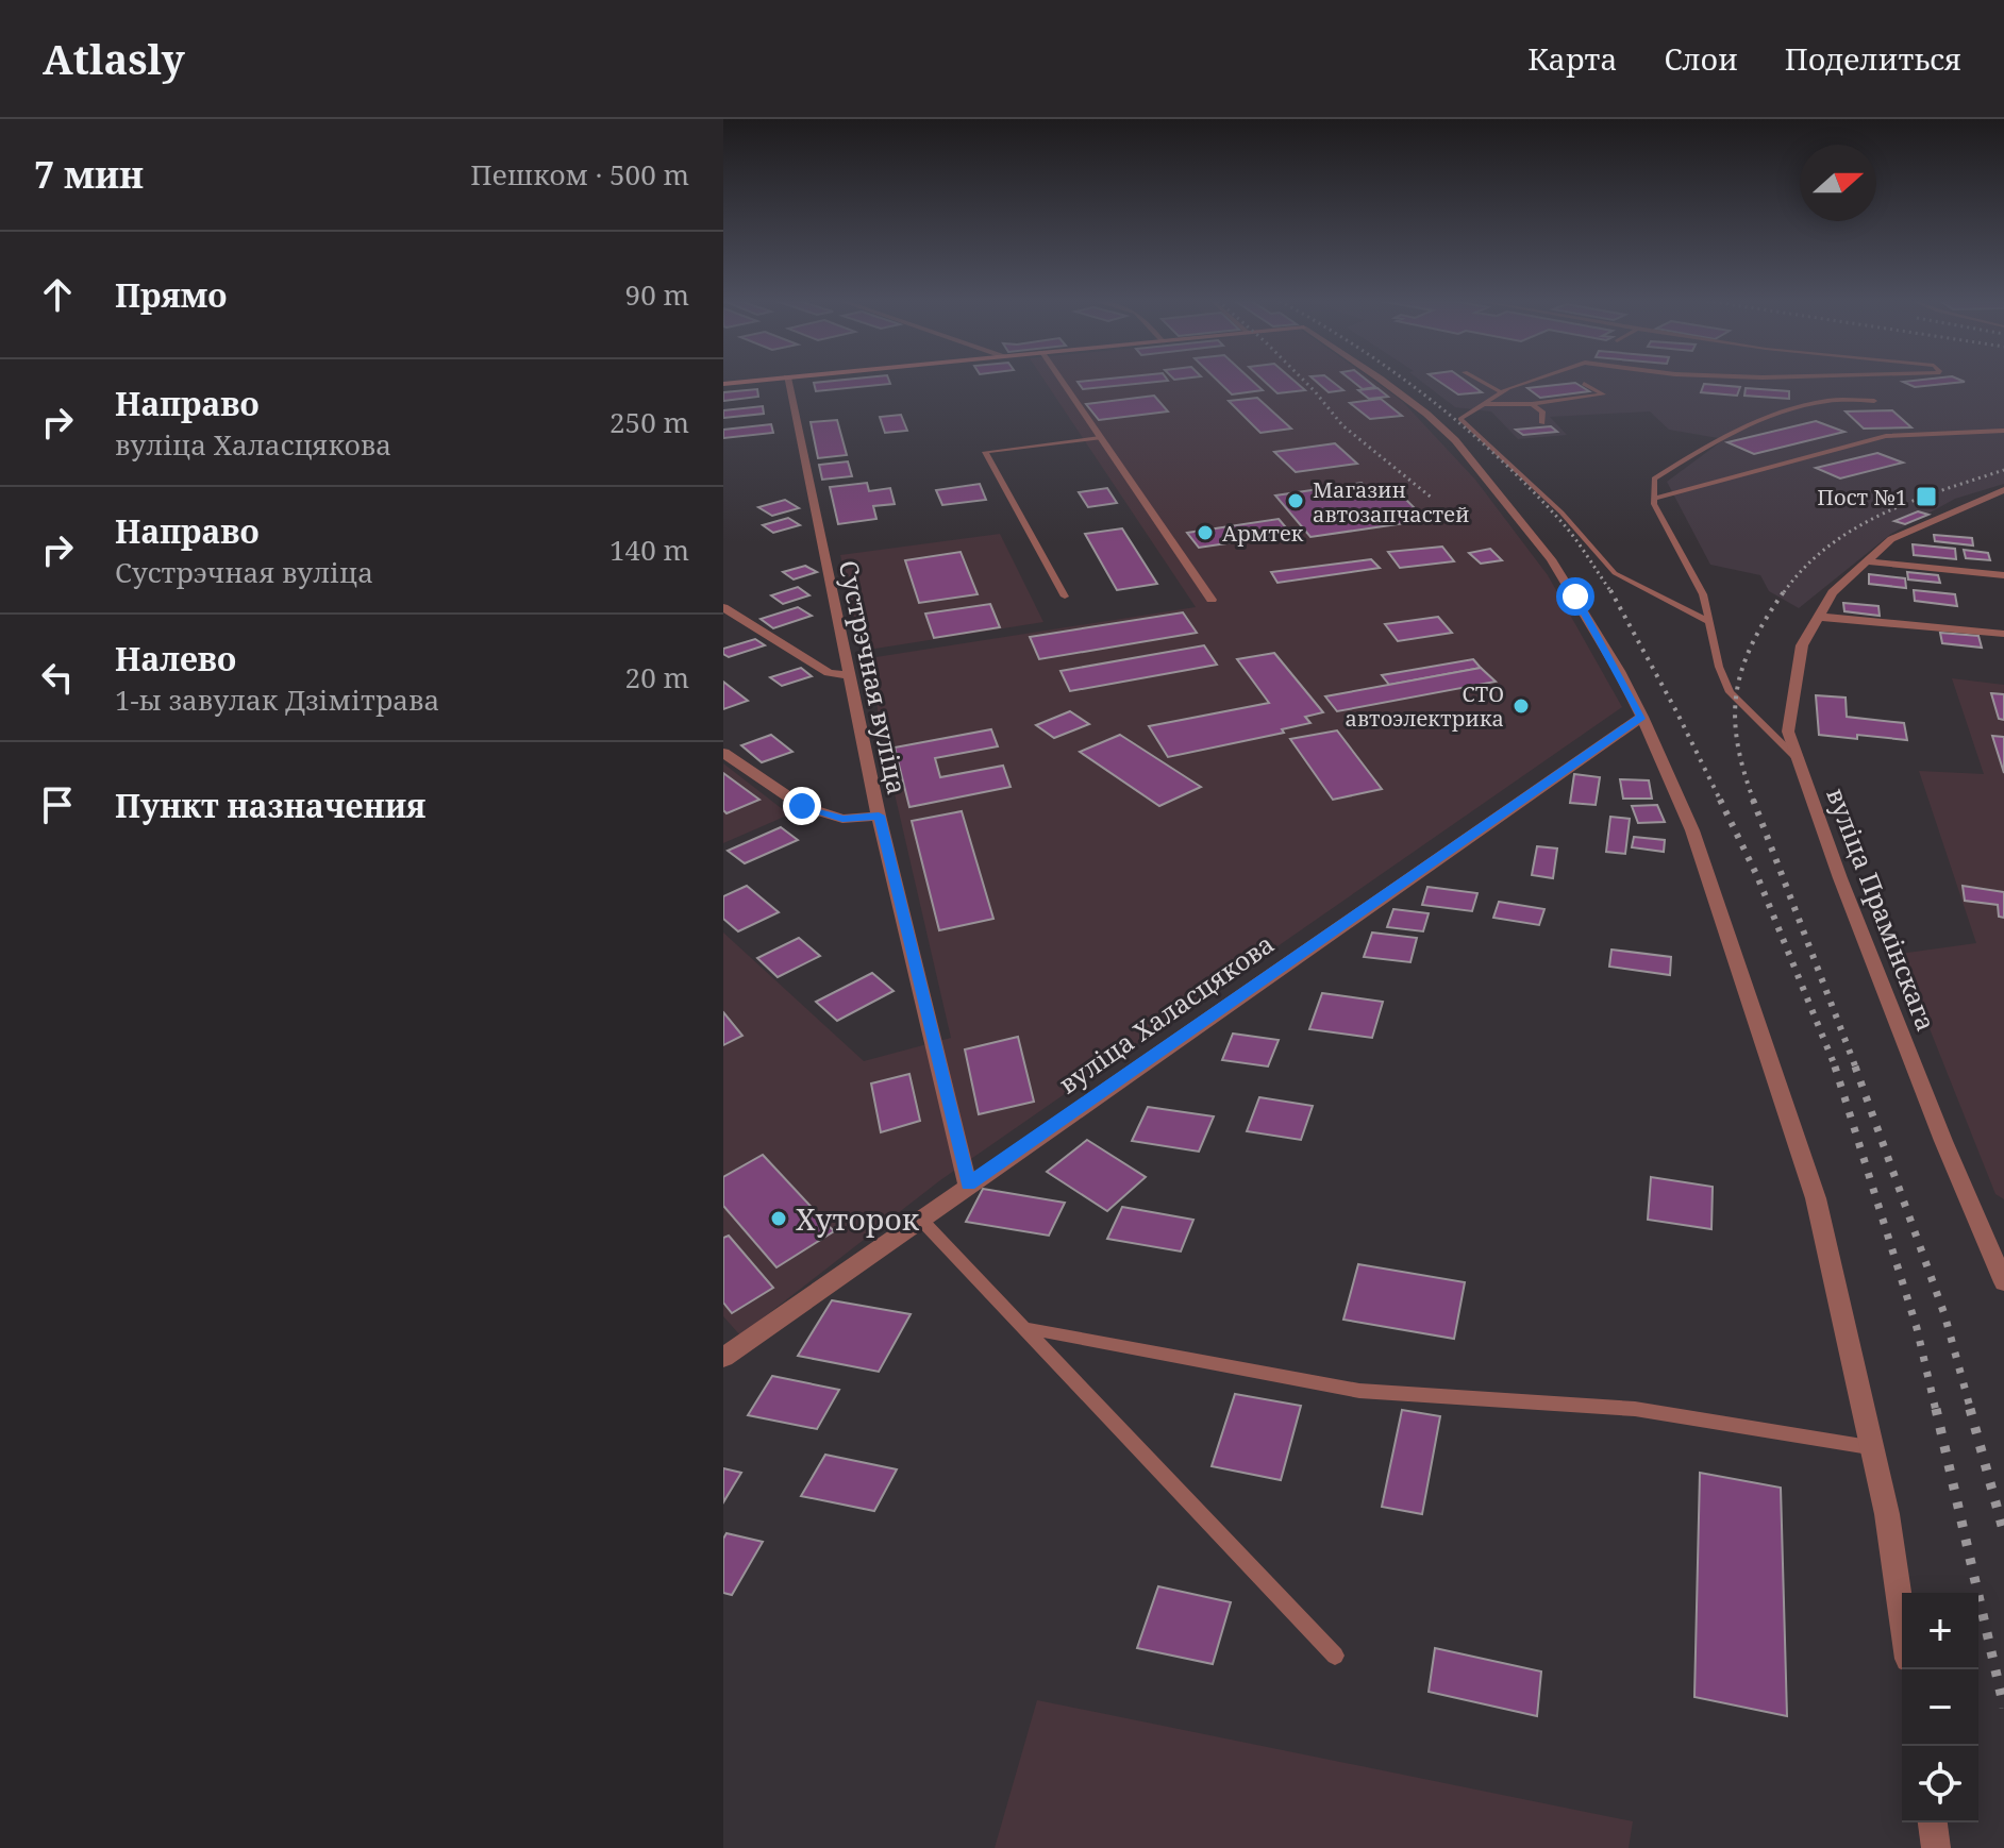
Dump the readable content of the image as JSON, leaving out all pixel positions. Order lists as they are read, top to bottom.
{
  "streets": {
    "street": ["Сустрэчная вуліца", "вуліца Прамінскага", "вуліца Халасцякова"]
  },
  "crossings": [
    ["Сустрэчная вуліца", "вуліца Халасцякова"]
  ],
  "places": {
    "transit": ["Пост №1"],
    "other": [
      "Магазин автозапчастей",
      "Армтек",
      "СТО автоэлектрика",
      "Хуторок"
    ]
  },
  "north": "right",
  "page": {
    "header": "Atlasly",
    "nav": ["Карта", "Слои", "Поделиться"],
    "heading": ["7 мин", "Пешком · 500 m"],
    "list": [
      ["Прямо", "90 m"],
      ["Направо", "вуліца Халасцякова", "250 m"],
      ["Направо", "Сустрэчная вуліца", "140 m"],
      ["Налево", "1-ы завулак Дзімітрава", "20 m"],
      "Пункт назначения"
    ],
    "map_buttons": ["+", "−"]
  }
}
